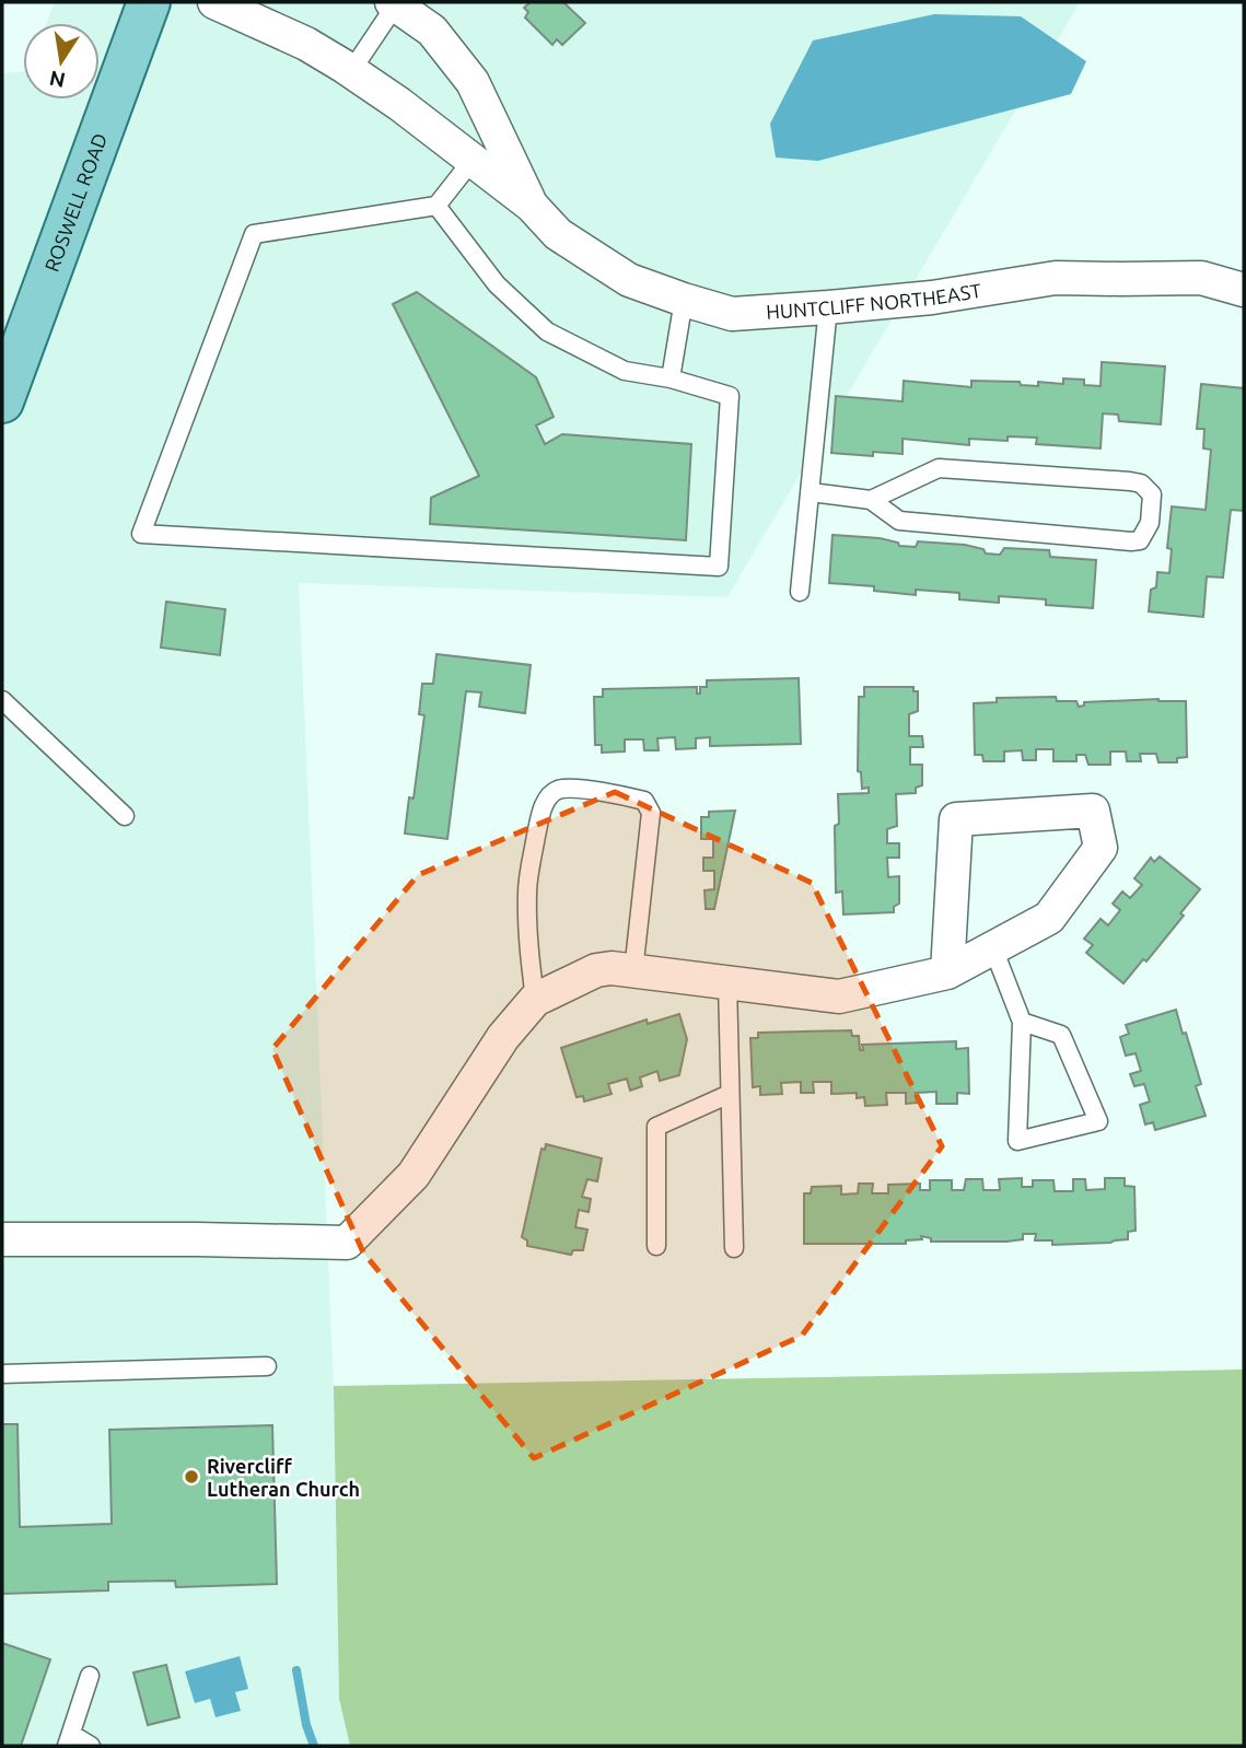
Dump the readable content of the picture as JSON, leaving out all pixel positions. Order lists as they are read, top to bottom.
{
  "streets": {
    "main road": ["ROSWELL ROAD"],
    "street": ["HUNTCLIFF NORTHEAST"]
  },
  "places": ["Rivercliff Lutheran Church"],
  "north": "bottom"
}
